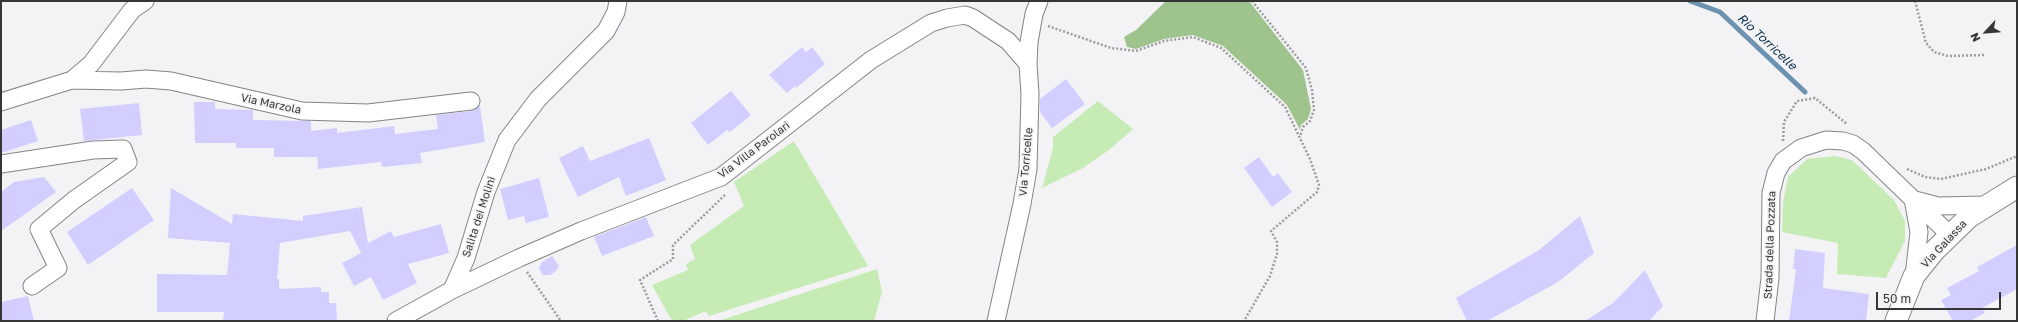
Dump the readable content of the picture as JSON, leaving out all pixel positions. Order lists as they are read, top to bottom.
{
  "streets": {
    "main road": ["Via Galassa"],
    "street": [
      "Via Marzola",
      "Via Villa Parolari",
      "Via Torricelle",
      "Salita dei Molini",
      "Strada della Pozzata"
    ]
  },
  "crossings": [
    ["Via Villa Parolari", "Via Torricelle"],
    ["Via Villa Parolari", "Salita dei Molini"],
    ["Via Galassa", "Strada della Pozzata"]
  ],
  "water": ["Rio Torricelle"],
  "scale_bar": "50 m",
  "north": "bottom left"
}
